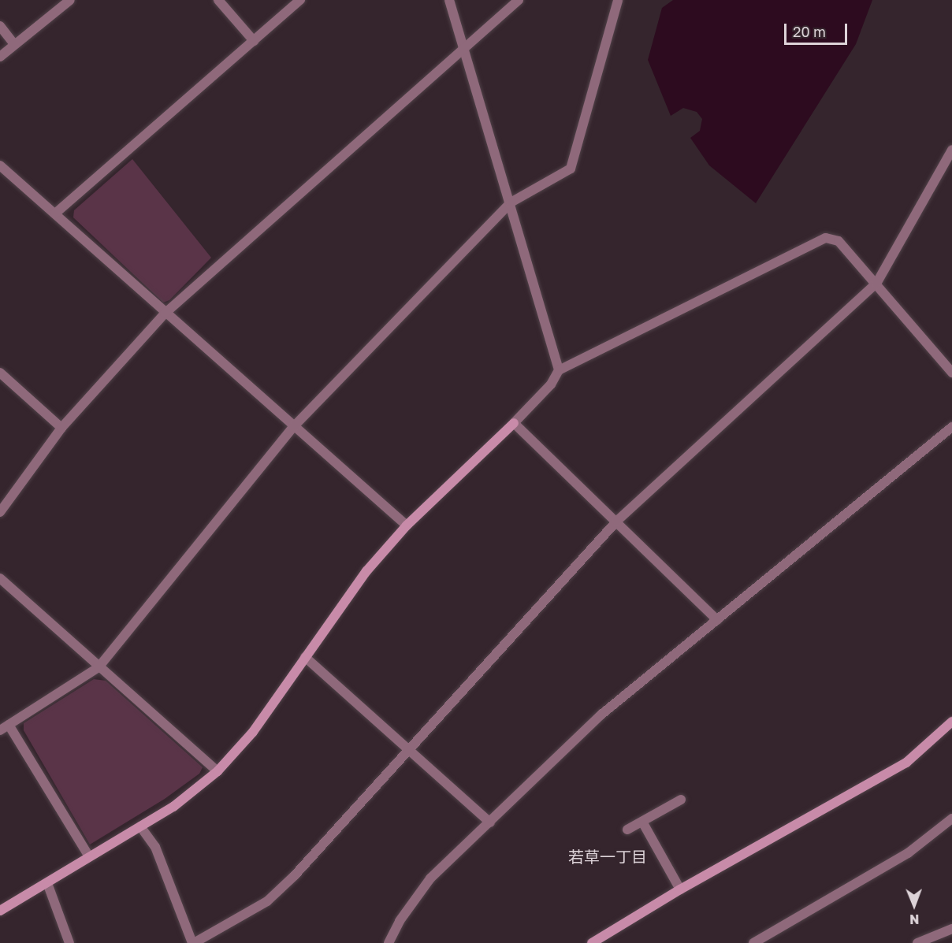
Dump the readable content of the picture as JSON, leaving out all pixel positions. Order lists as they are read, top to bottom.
{
  "districts": ["若草一丁目"],
  "scale_bar": "20 m",
  "north": "bottom"
}
